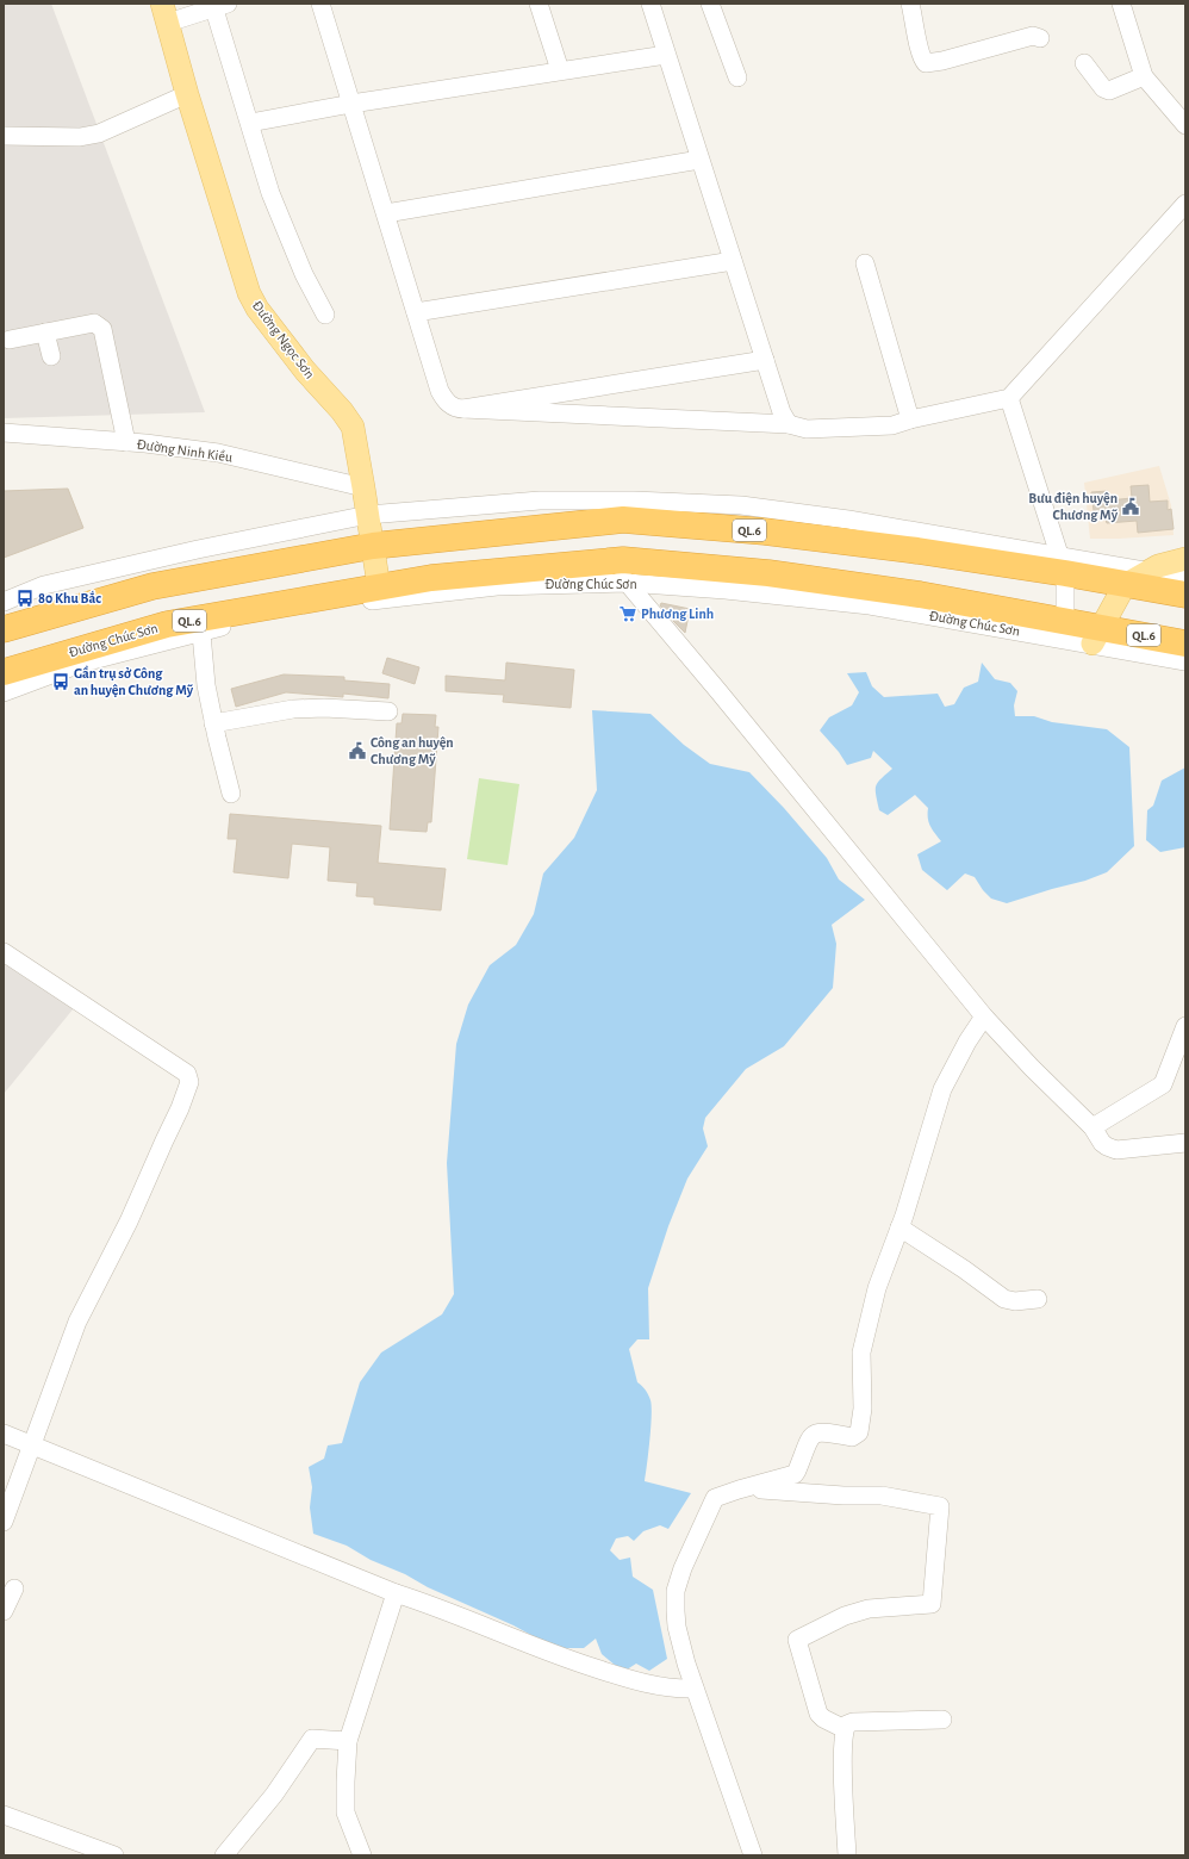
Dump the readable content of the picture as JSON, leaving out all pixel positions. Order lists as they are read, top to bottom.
{
  "streets": {
    "highway": ["QL.6", "Đường Chúc Sơn"],
    "main road": ["Đường Ngọc Sơn"],
    "street": ["Đường Ninh Kiều"]
  },
  "crossings": [
    ["Đường Ngọc Sơn", "Đường Ninh Kiều"],
    ["Đường Ngọc Sơn", "QL.6"],
    ["Đường Ngọc Sơn", "Đường Chúc Sơn"]
  ],
  "places": {
    "public building": ["Bưu điện huyện Chương Mỹ", "Công an huyện Chương Mỹ"],
    "bus stop": ["80 Khu Bắc", "Gần trụ sở Công an huyện Chương Mỹ"],
    "supermarket": ["Phương Linh"]
  }
}
